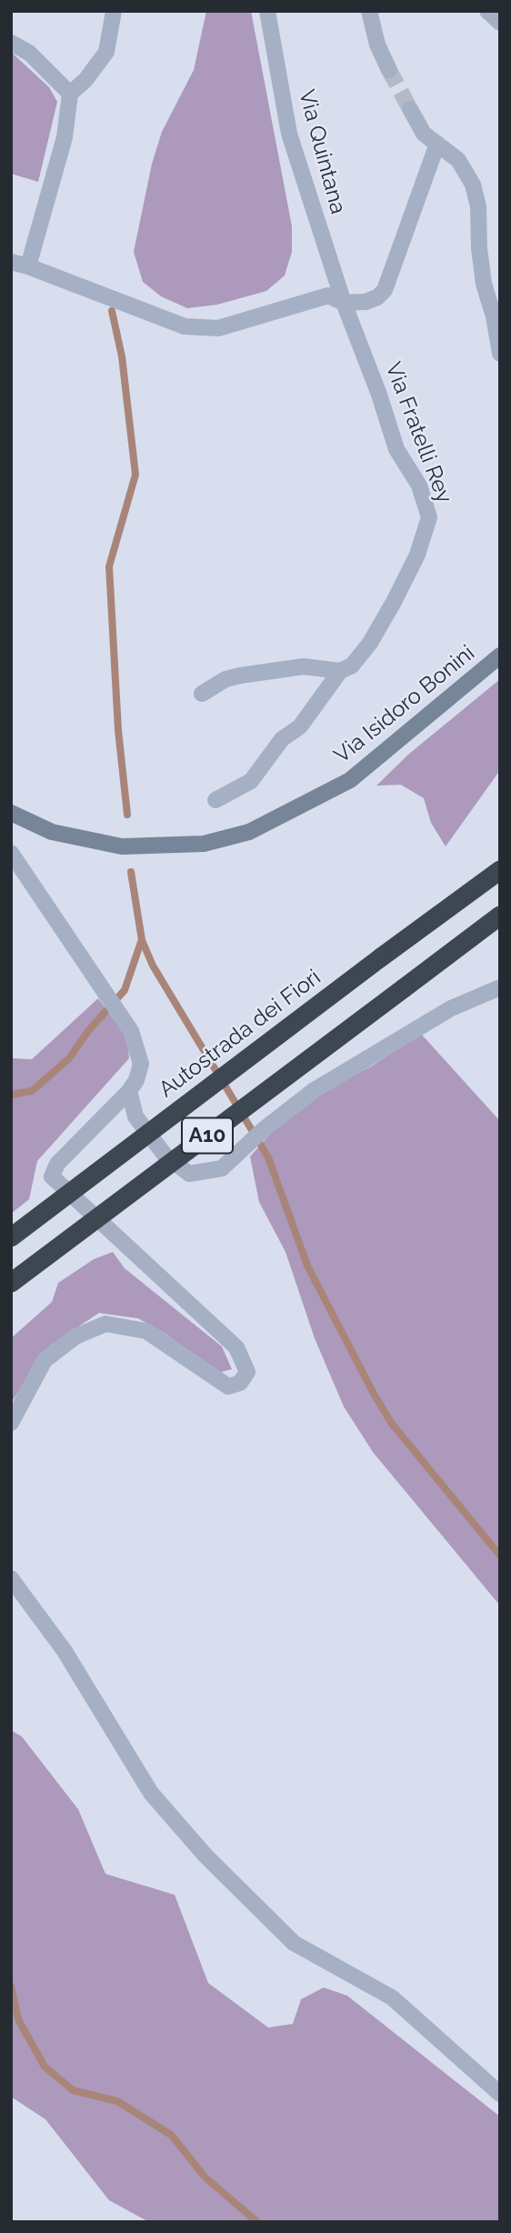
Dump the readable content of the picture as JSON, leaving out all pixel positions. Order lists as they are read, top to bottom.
{
  "streets": {
    "highway": ["Autostrada dei Fiori", "A10"],
    "street": ["Via Quintana", "Via Fratelli Rey", "Via Isidoro Bonini"]
  },
  "crossings": [
    ["Via Quintana", "Via Fratelli Rey"]
  ]
}
